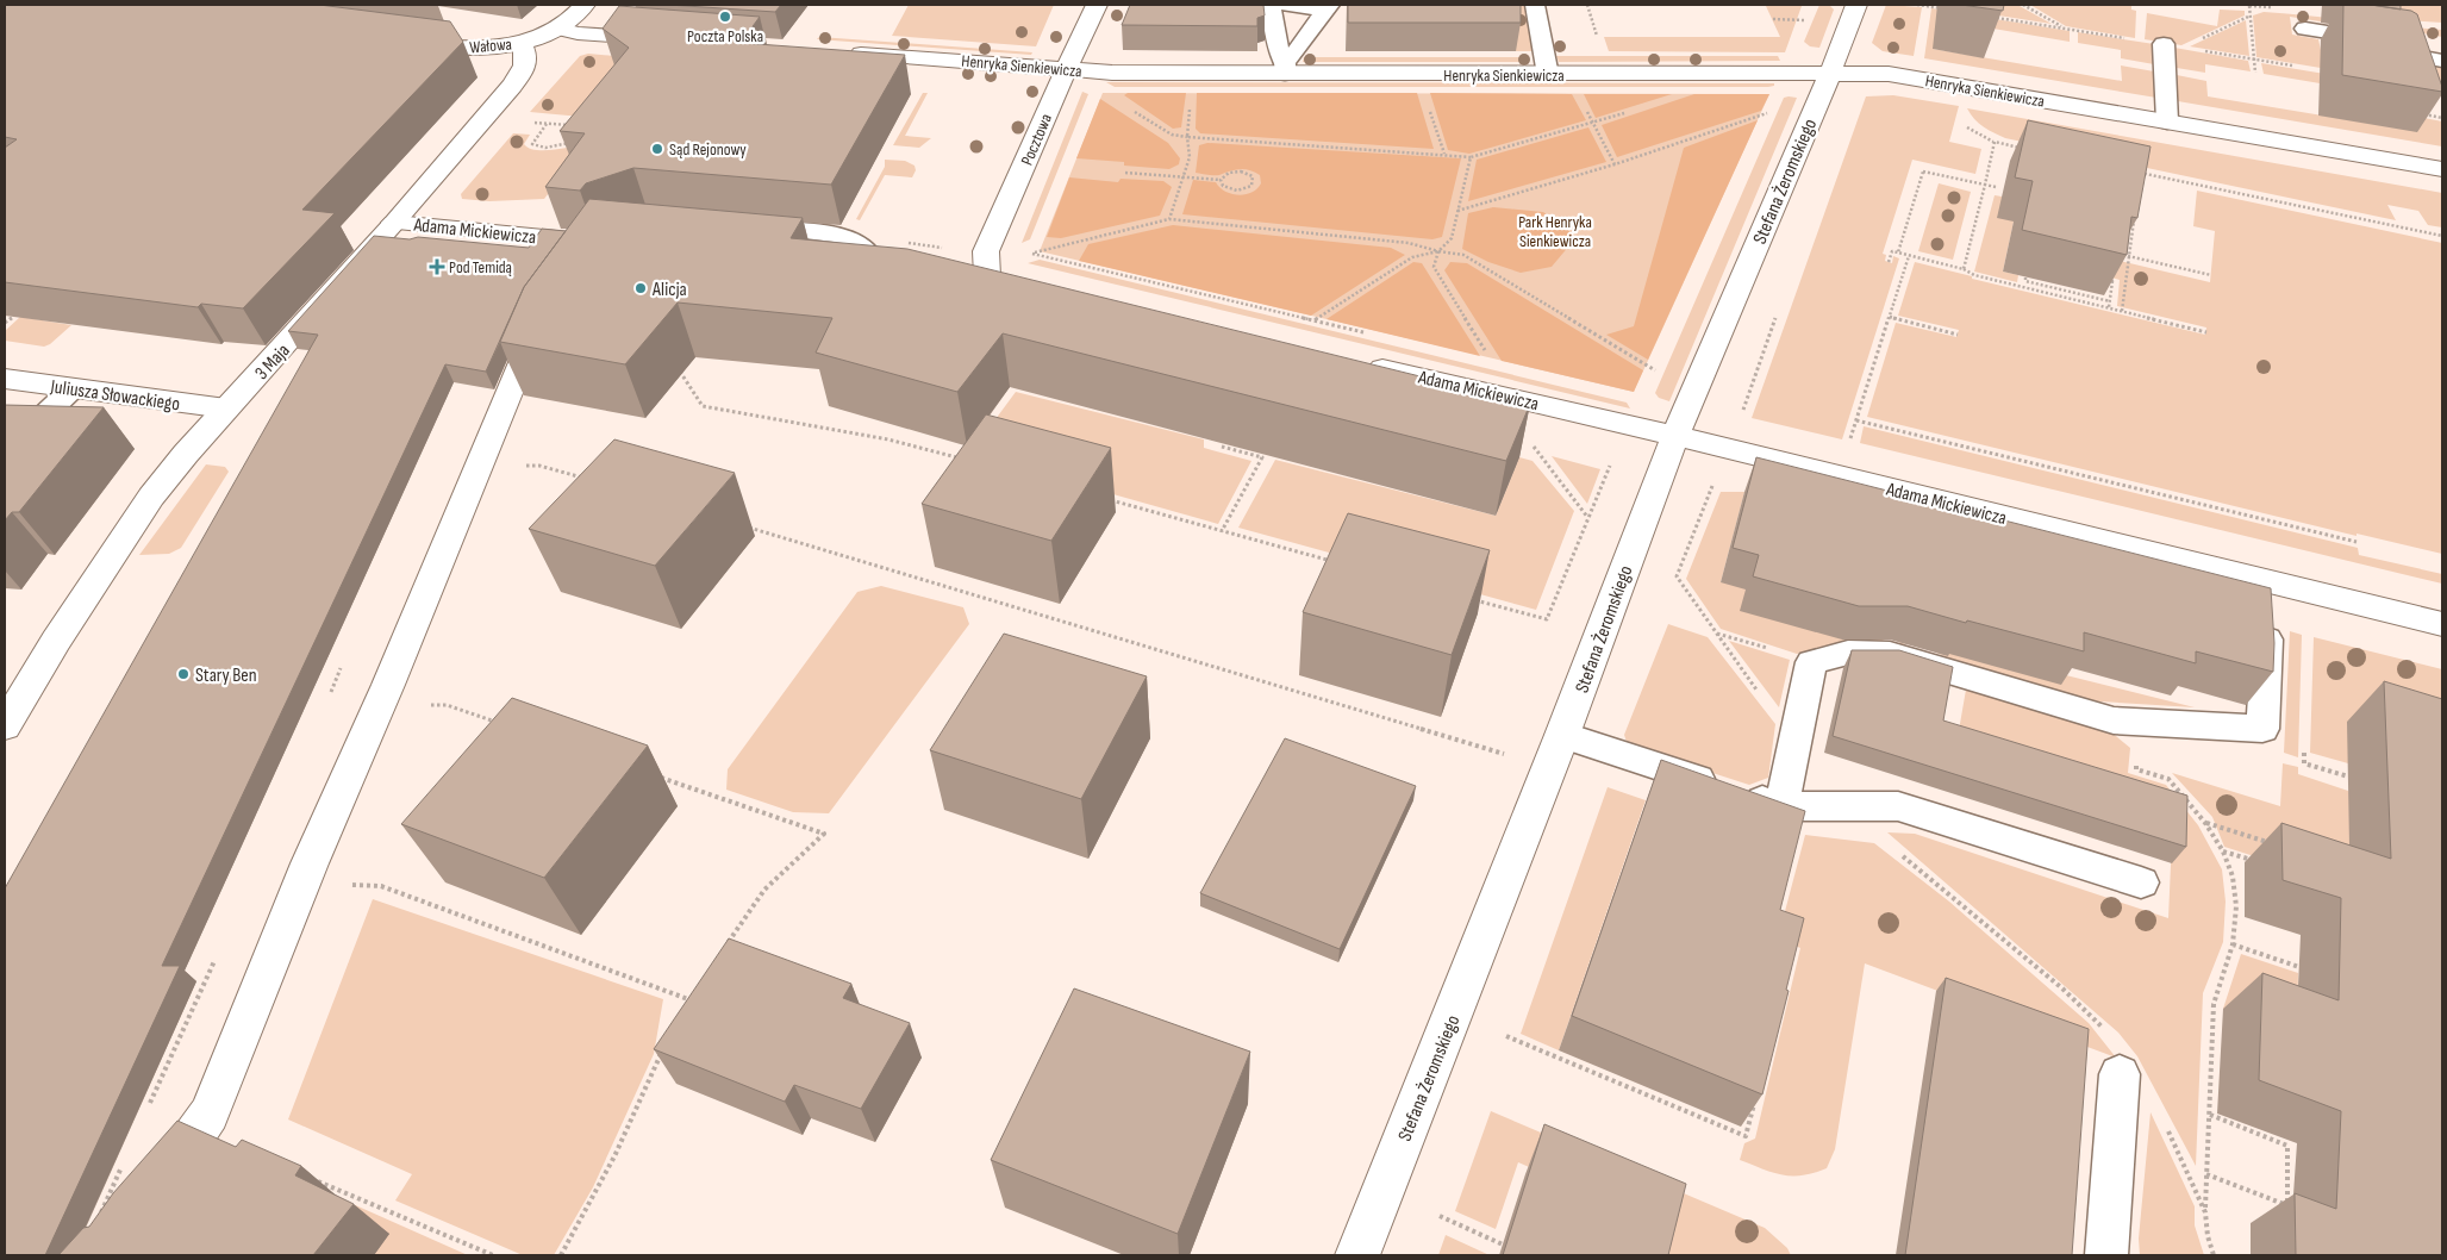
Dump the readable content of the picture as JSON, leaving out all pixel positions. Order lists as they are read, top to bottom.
{
  "streets": {
    "street": [
      "Wałowa",
      "Henryka Sienkiewicza",
      "Pocztowa",
      "Stefana Żeromskiego",
      "Adama Mickiewicza",
      "3 Maja",
      "Juliusza Słowackiego"
    ]
  },
  "crossings": [
    ["Wałowa", "3 Maja"],
    ["Henryka Sienkiewicza", "Pocztowa"],
    ["Henryka Sienkiewicza", "Stefana Żeromskiego"],
    ["Stefana Żeromskiego", "Adama Mickiewicza"],
    ["Adama Mickiewicza", "3 Maja"],
    ["3 Maja", "Juliusza Słowackiego"]
  ],
  "parks": ["Park Henryka Sienkiewicza"],
  "places": {
    "other": [
      "Poczta Polska",
      "Sąd Rejonowy",
      "Alicja",
      "Stary Ben"
    ],
    "health": ["Pod Temidą"]
  }
}
